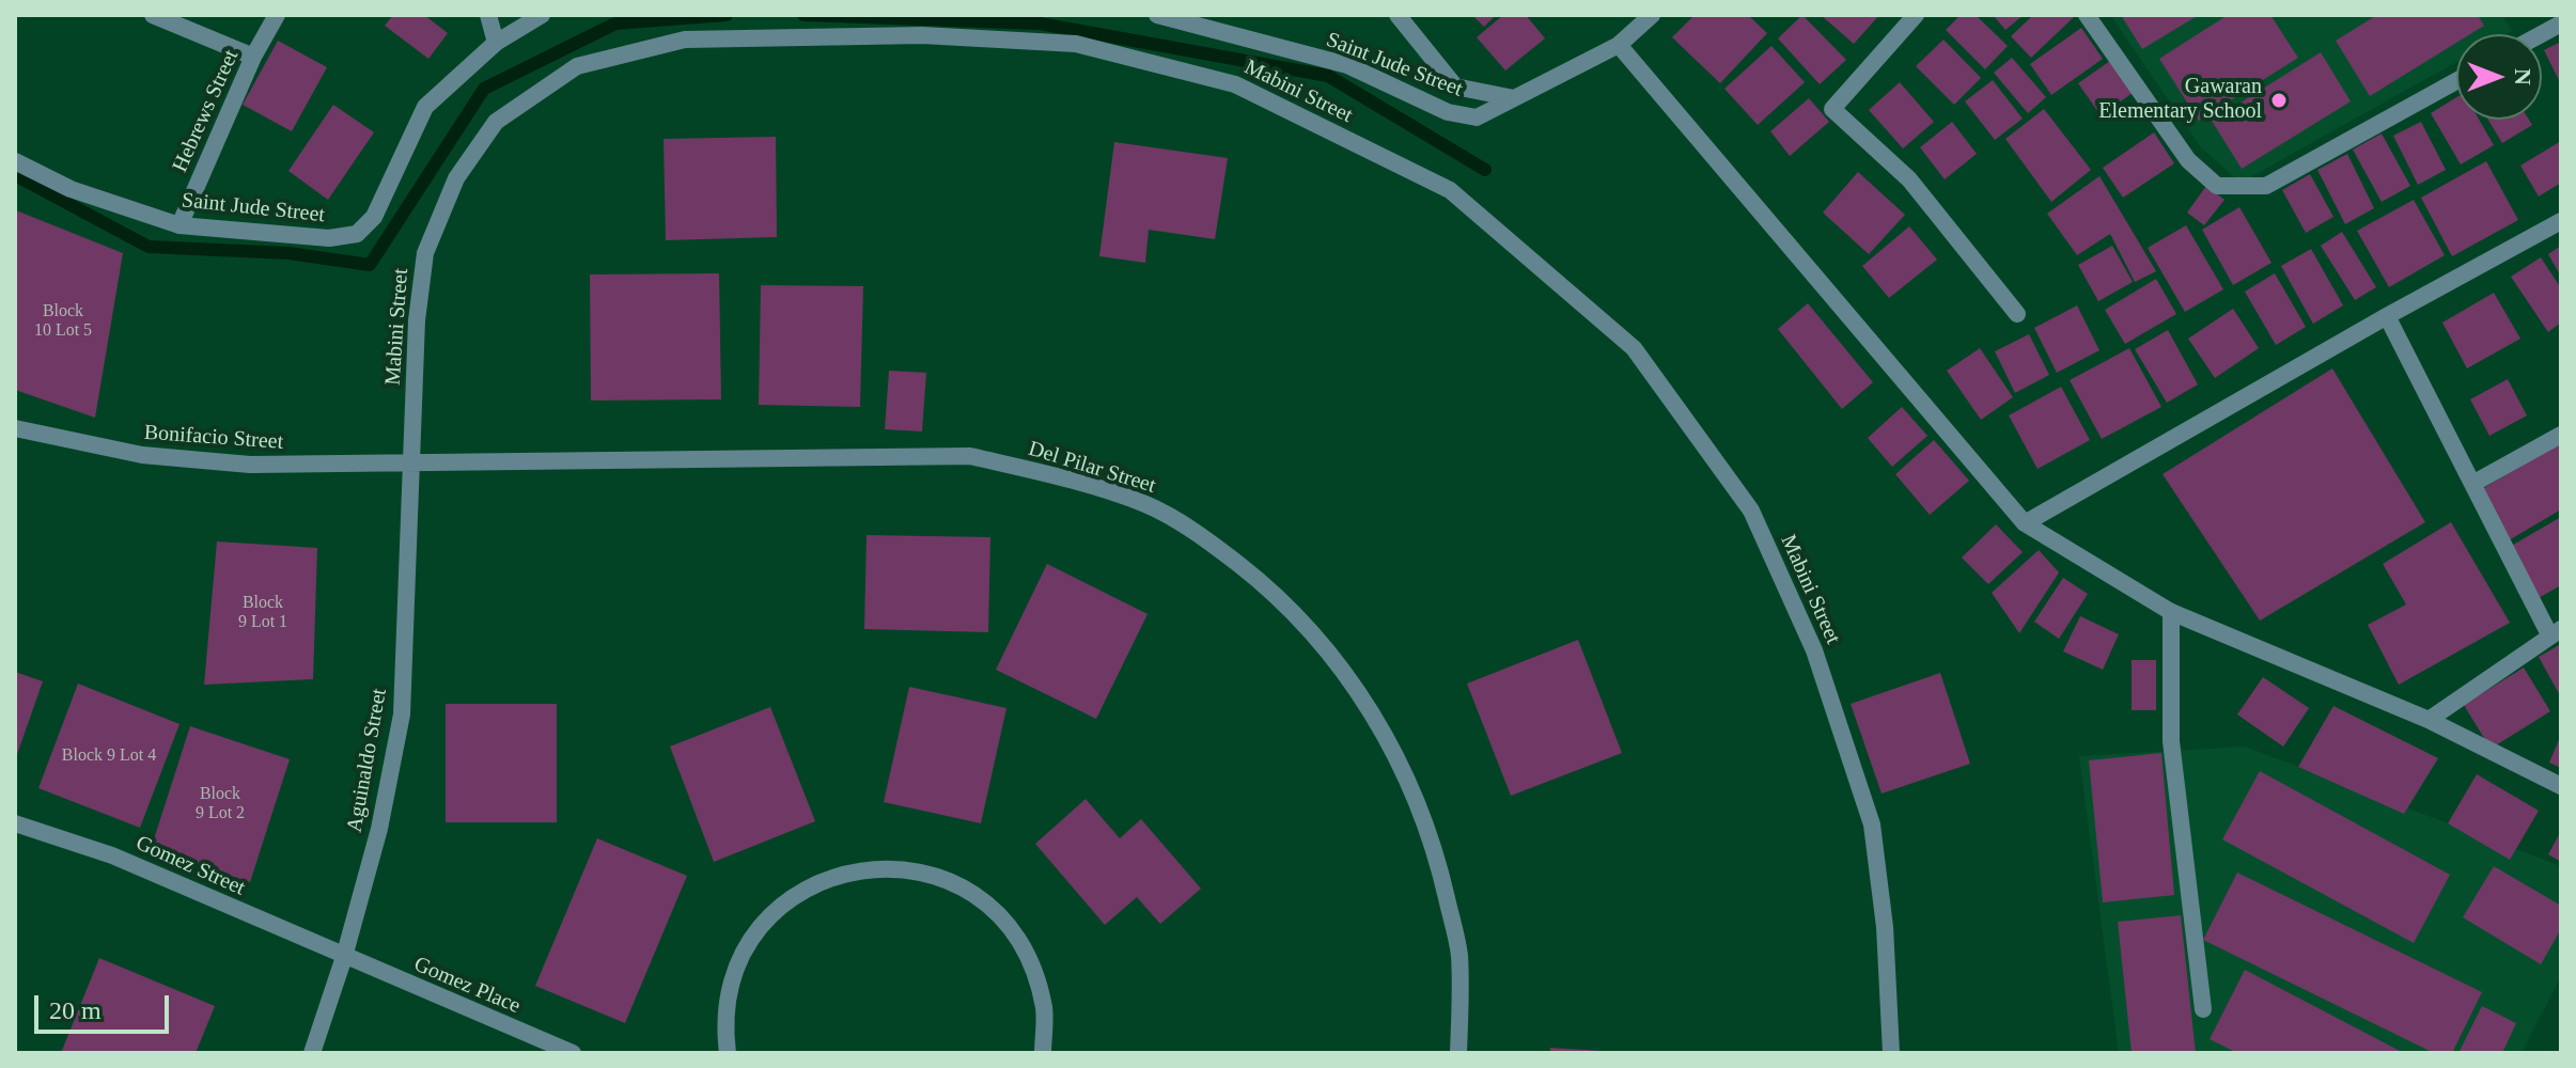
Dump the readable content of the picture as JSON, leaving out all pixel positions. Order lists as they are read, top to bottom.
{
  "streets": {
    "street": [
      "Saint Jude Street",
      "Mabini Street",
      "Hebrews Street",
      "Bonifacio Street",
      "Del Pilar Street",
      "Aguinaldo Street",
      "Gomez Street",
      "Gomez Place"
    ]
  },
  "crossings": [
    ["Saint Jude Street", "Hebrews Street"],
    ["Mabini Street", "Bonifacio Street"],
    ["Mabini Street", "Del Pilar Street"],
    ["Mabini Street", "Aguinaldo Street"],
    ["Bonifacio Street", "Del Pilar Street"],
    ["Bonifacio Street", "Aguinaldo Street"],
    ["Del Pilar Street", "Aguinaldo Street"],
    ["Aguinaldo Street", "Gomez Street"],
    ["Aguinaldo Street", "Gomez Place"],
    ["Gomez Street", "Gomez Place"]
  ],
  "places": ["Gawaran Elementary School"],
  "house_numbers": [
    "Block 10 Lot 5",
    "Block 9 Lot 1",
    "Block 9 Lot 4",
    "Block 9 Lot 2"
  ],
  "scale_bar": "20 m",
  "north": "right"
}
